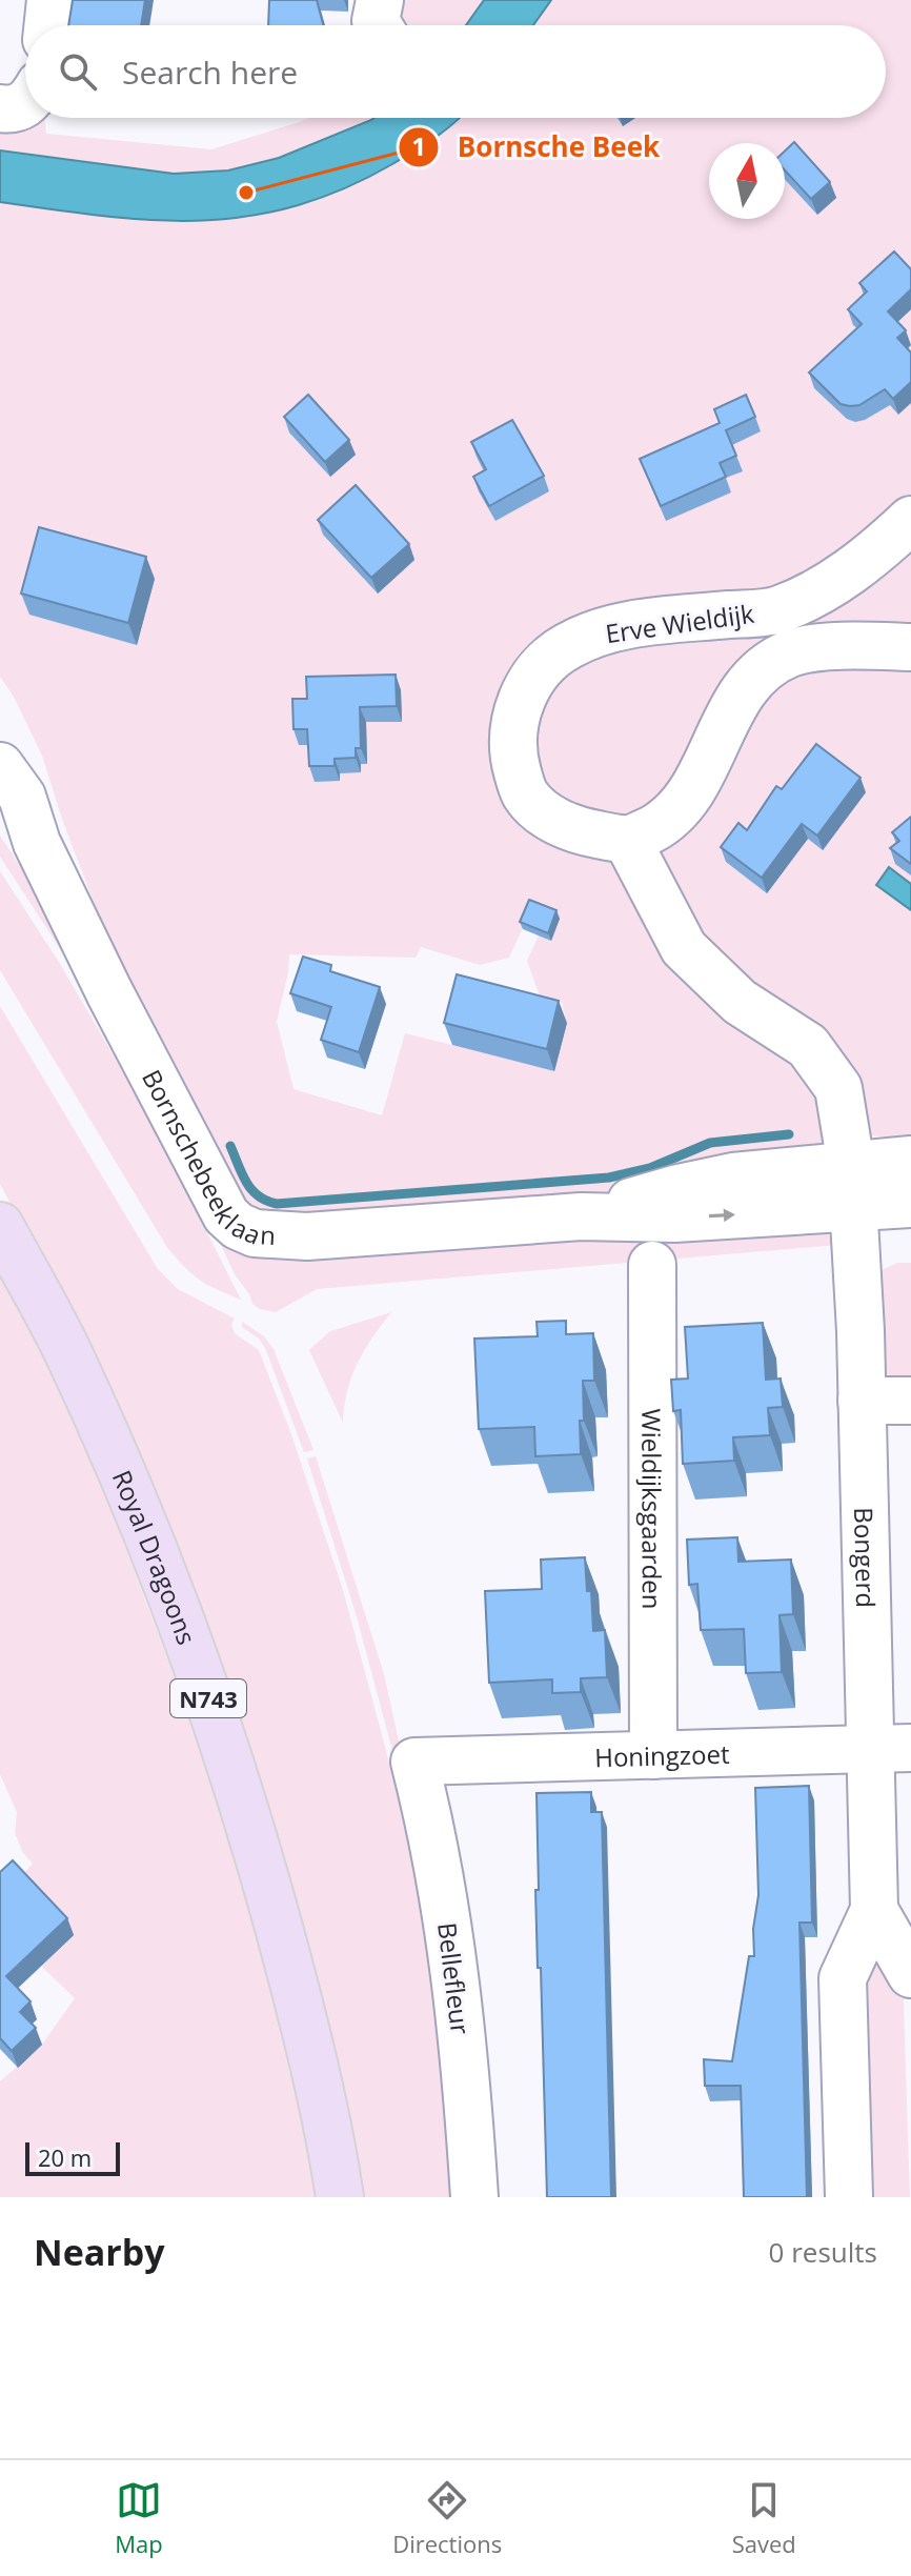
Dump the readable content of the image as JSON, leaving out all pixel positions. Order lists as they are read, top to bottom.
{
  "streets": {
    "main road": ["Royal Dragoons", "N743"],
    "street": [
      "Erve Wieldijk",
      "Bornschebeeklaan",
      "Wieldijksgaarden",
      "Bongerd",
      "Honingzoet",
      "Bellefleur"
    ]
  },
  "crossings": [
    ["Bornschebeeklaan", "Bongerd"],
    ["Wieldijksgaarden", "Honingzoet"],
    ["Bongerd", "Honingzoet"],
    ["Honingzoet", "Bellefleur"]
  ],
  "places": ["Bornsche Beek"],
  "scale_bar": "20 m",
  "north": "top",
  "page": {
    "search": "Search here",
    "scale": "20 m",
    "heading": ["Nearby", "0 results"],
    "nav": ["Map", "Directions", "Saved"]
  }
}
